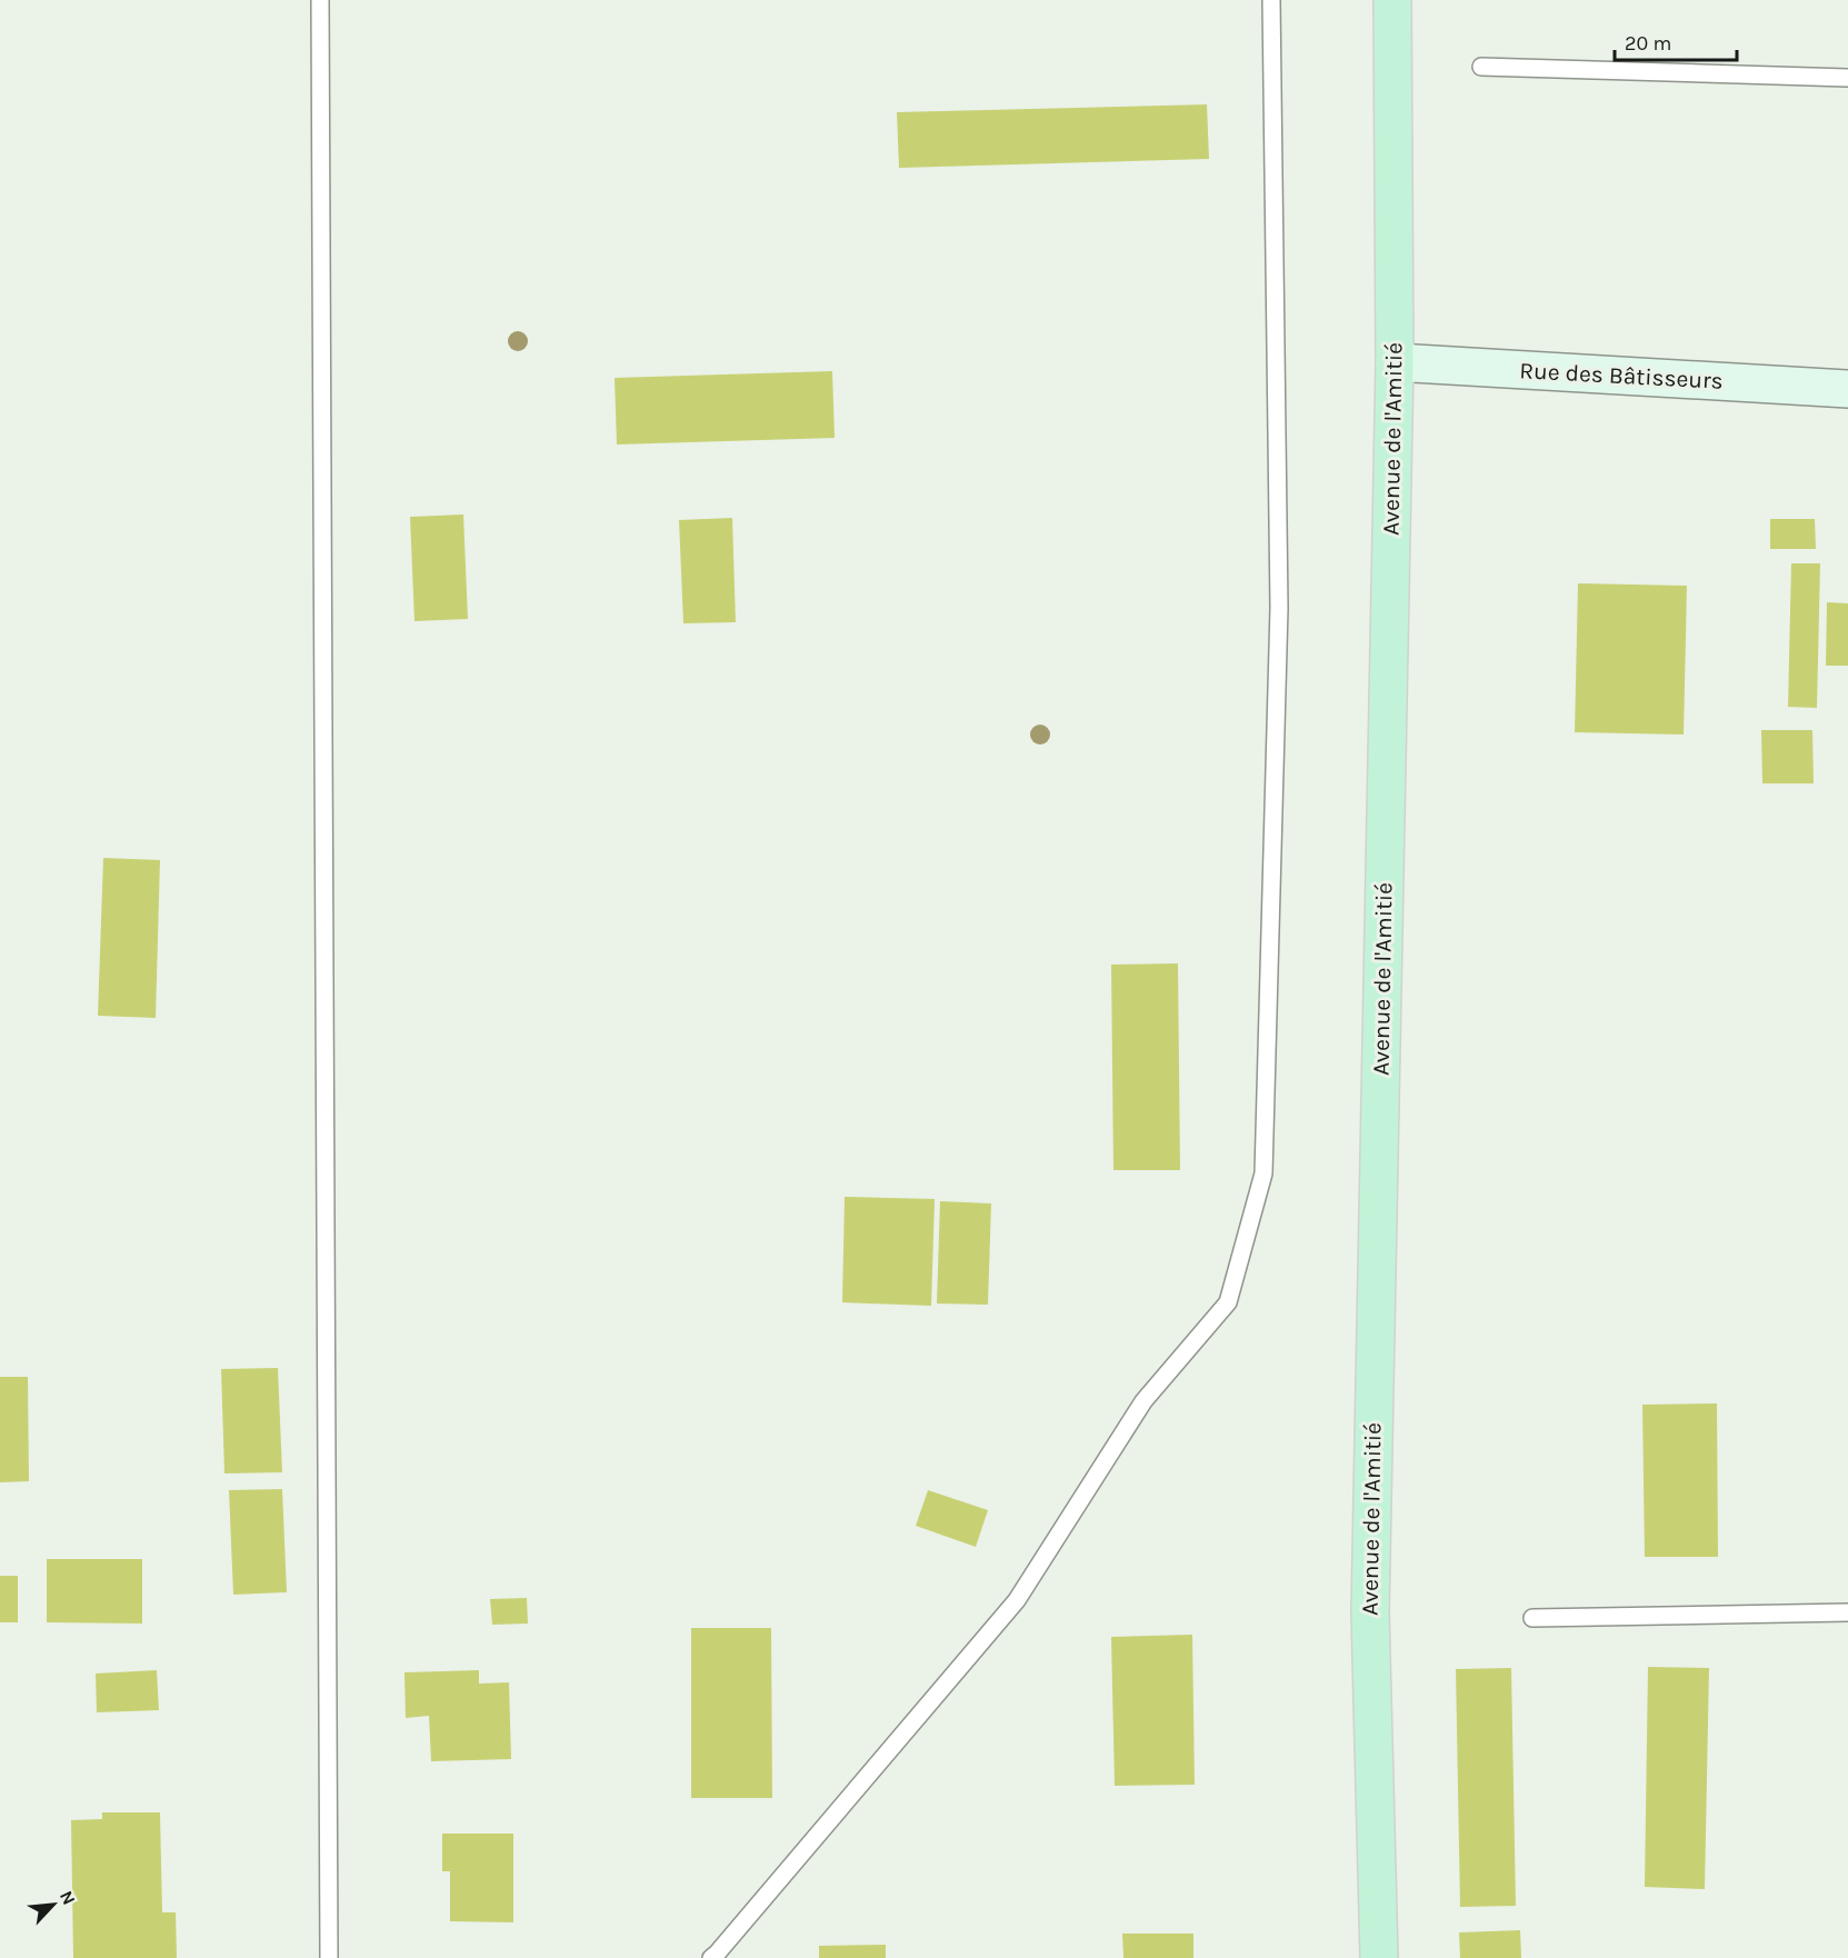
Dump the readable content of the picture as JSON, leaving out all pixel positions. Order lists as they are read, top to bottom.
{
  "streets": {
    "main road": ["Avenue de l'Amitié"],
    "street": ["Rue des Bâtisseurs"]
  },
  "crossings": [
    ["Rue des Bâtisseurs", "Avenue de l'Amitié"]
  ],
  "scale_bar": "20 m",
  "north": "top right"
}
